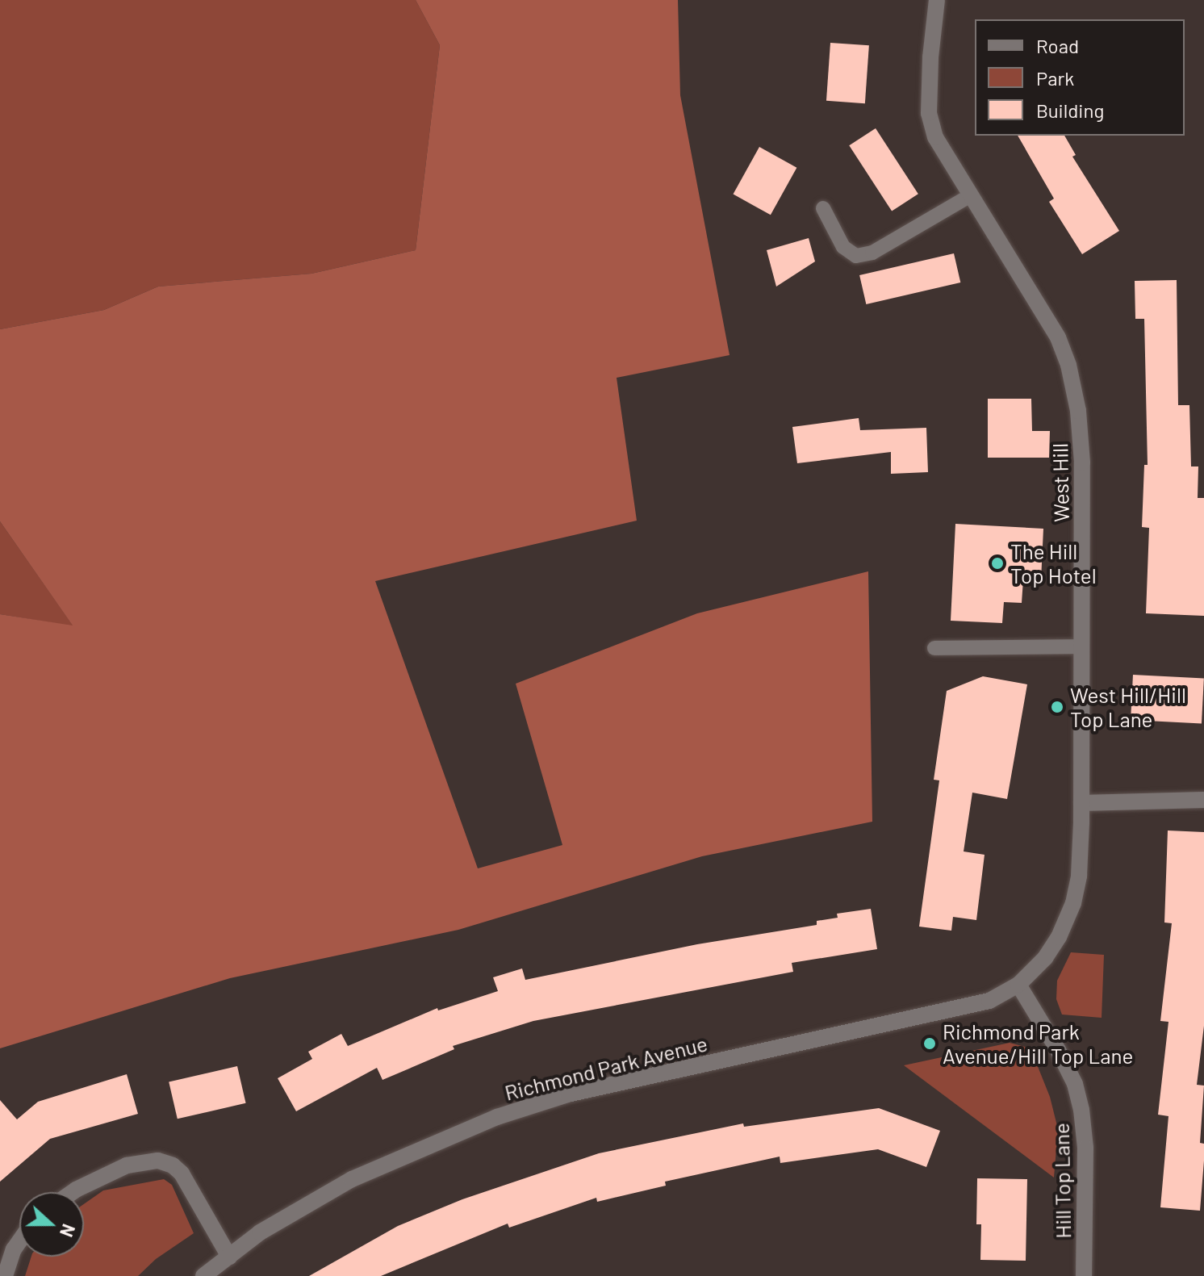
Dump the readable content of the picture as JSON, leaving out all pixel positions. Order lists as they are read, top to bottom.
{
  "streets": {
    "street": ["West Hill", "Richmond Park Avenue", "Hill Top Lane"]
  },
  "crossings": [
    ["West Hill", "Richmond Park Avenue"],
    ["West Hill", "Hill Top Lane"],
    ["Richmond Park Avenue", "Hill Top Lane"]
  ],
  "places": ["The Hill Top Hotel", "West Hill/Hill Top Lane", "Richmond Park Avenue/Hill Top Lane"],
  "legend": ["Road", "Park", "Building"],
  "north": "right"
}
